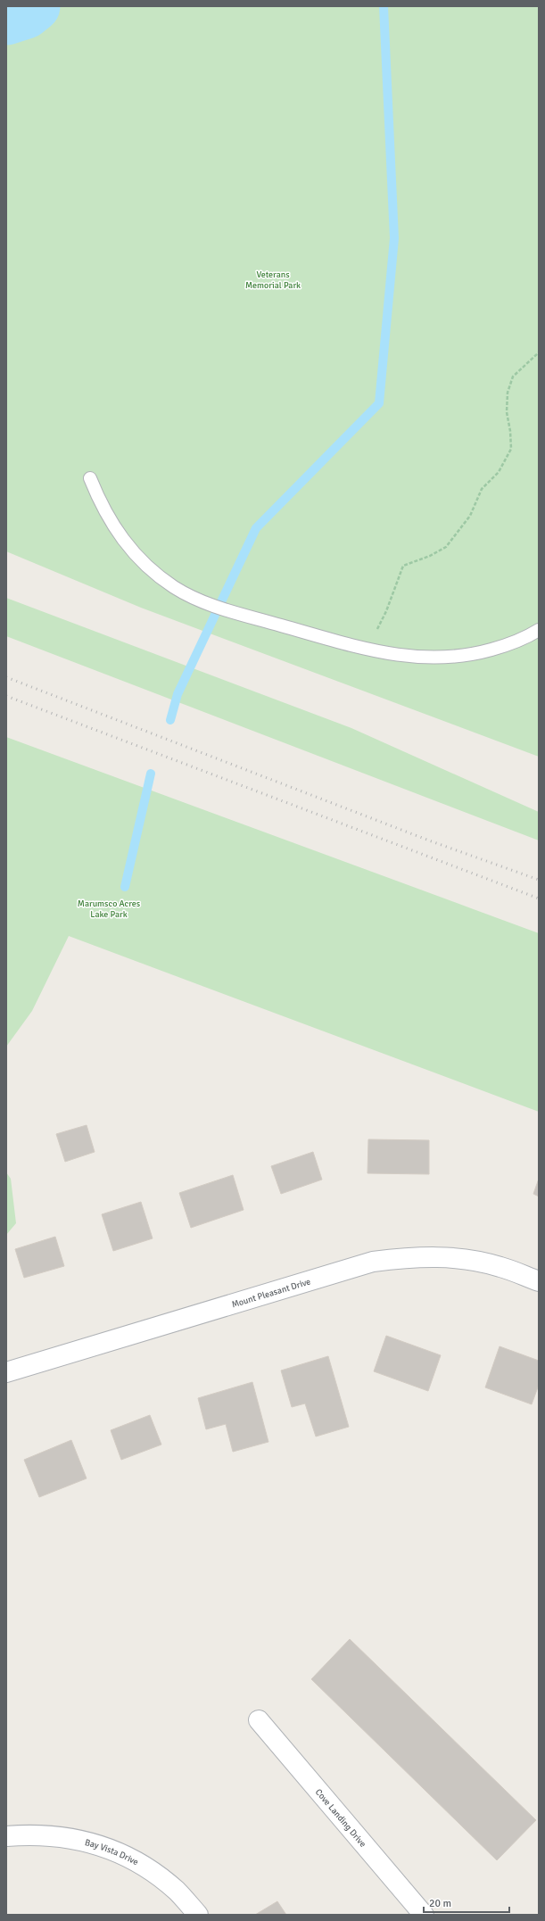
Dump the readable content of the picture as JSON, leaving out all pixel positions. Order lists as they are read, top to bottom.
{
  "streets": {
    "street": ["Mount Pleasant Drive", "Cove Landing Drive", "Bay Vista Drive"]
  },
  "parks": ["Veterans Memorial Park", "Marumsco Acres Lake Park"],
  "scale_bar": "20 m"
}
